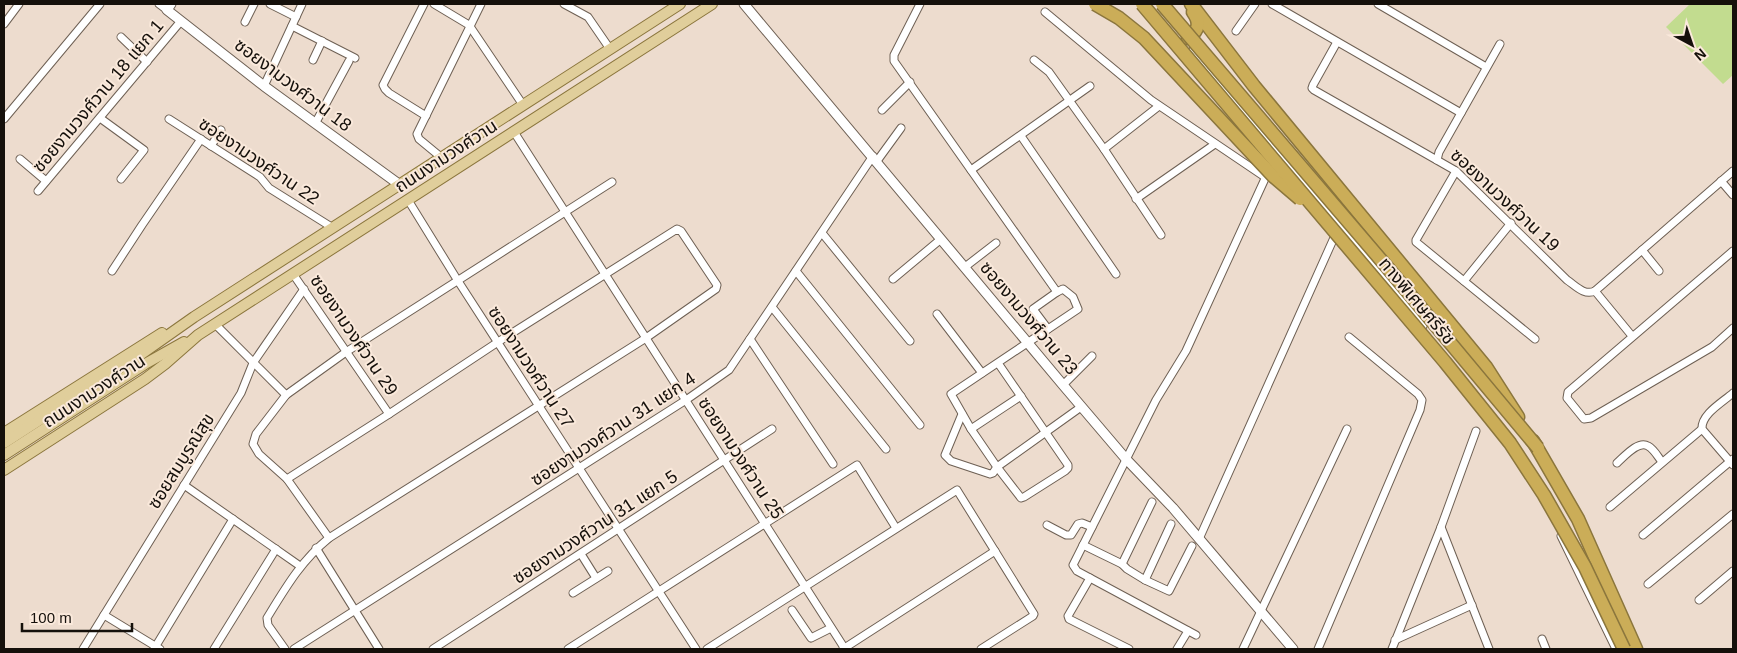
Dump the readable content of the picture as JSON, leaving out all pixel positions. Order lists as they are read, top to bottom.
{
  "streets": {
    "highway": ["ทางพิเศษศรีรัช"],
    "main road": ["ถนนงามวงศ์วาน"],
    "street": [
      "ซอยงามวงศ์วาน 18",
      "ซอยงามวงศ์วาน 18 แยก 1",
      "ซอยงามวงศ์วาน 22",
      "ซอยงามวงศ์วาน 19",
      "ซอยงามวงศ์วาน 23",
      "ซอยงามวงศ์วาน 29",
      "ซอยงามวงศ์วาน 27",
      "ซอยงามวงศ์วาน 31 แยก 4",
      "ซอยงามวงศ์วาน 25",
      "ซอยสมบูรณ์สุข",
      "ซอยงามวงศ์วาน 31 แยก 5"
    ]
  },
  "crossings": [
    ["ซอยงามวงศ์วาน 18", "ซอยงามวงศ์วาน 18 แยก 1"],
    ["ซอยงามวงศ์วาน 18", "ถนนงามวงศ์วาน"],
    ["ถนนงามวงศ์วาน", "ซอยงามวงศ์วาน 22"],
    ["ถนนงามวงศ์วาน", "ซอยงามวงศ์วาน 29"],
    ["ถนนงามวงศ์วาน", "ซอยงามวงศ์วาน 27"],
    ["ถนนงามวงศ์วาน", "ซอยงามวงศ์วาน 25"],
    ["ซอยงามวงศ์วาน 23", "ซอยงามวงศ์วาน 31 แยก 4"],
    ["ซอยงามวงศ์วาน 29", "ซอยสมบูรณ์สุข"],
    ["ซอยงามวงศ์วาน 27", "ซอยงามวงศ์วาน 31 แยก 4"],
    ["ซอยงามวงศ์วาน 27", "ซอยงามวงศ์วาน 31 แยก 5"],
    ["ซอยงามวงศ์วาน 31 แยก 4", "ซอยงามวงศ์วาน 25"],
    ["ซอยงามวงศ์วาน 25", "ซอยงามวงศ์วาน 31 แยก 5"]
  ],
  "scale_bar": "100 m",
  "north": "bottom right"
}
